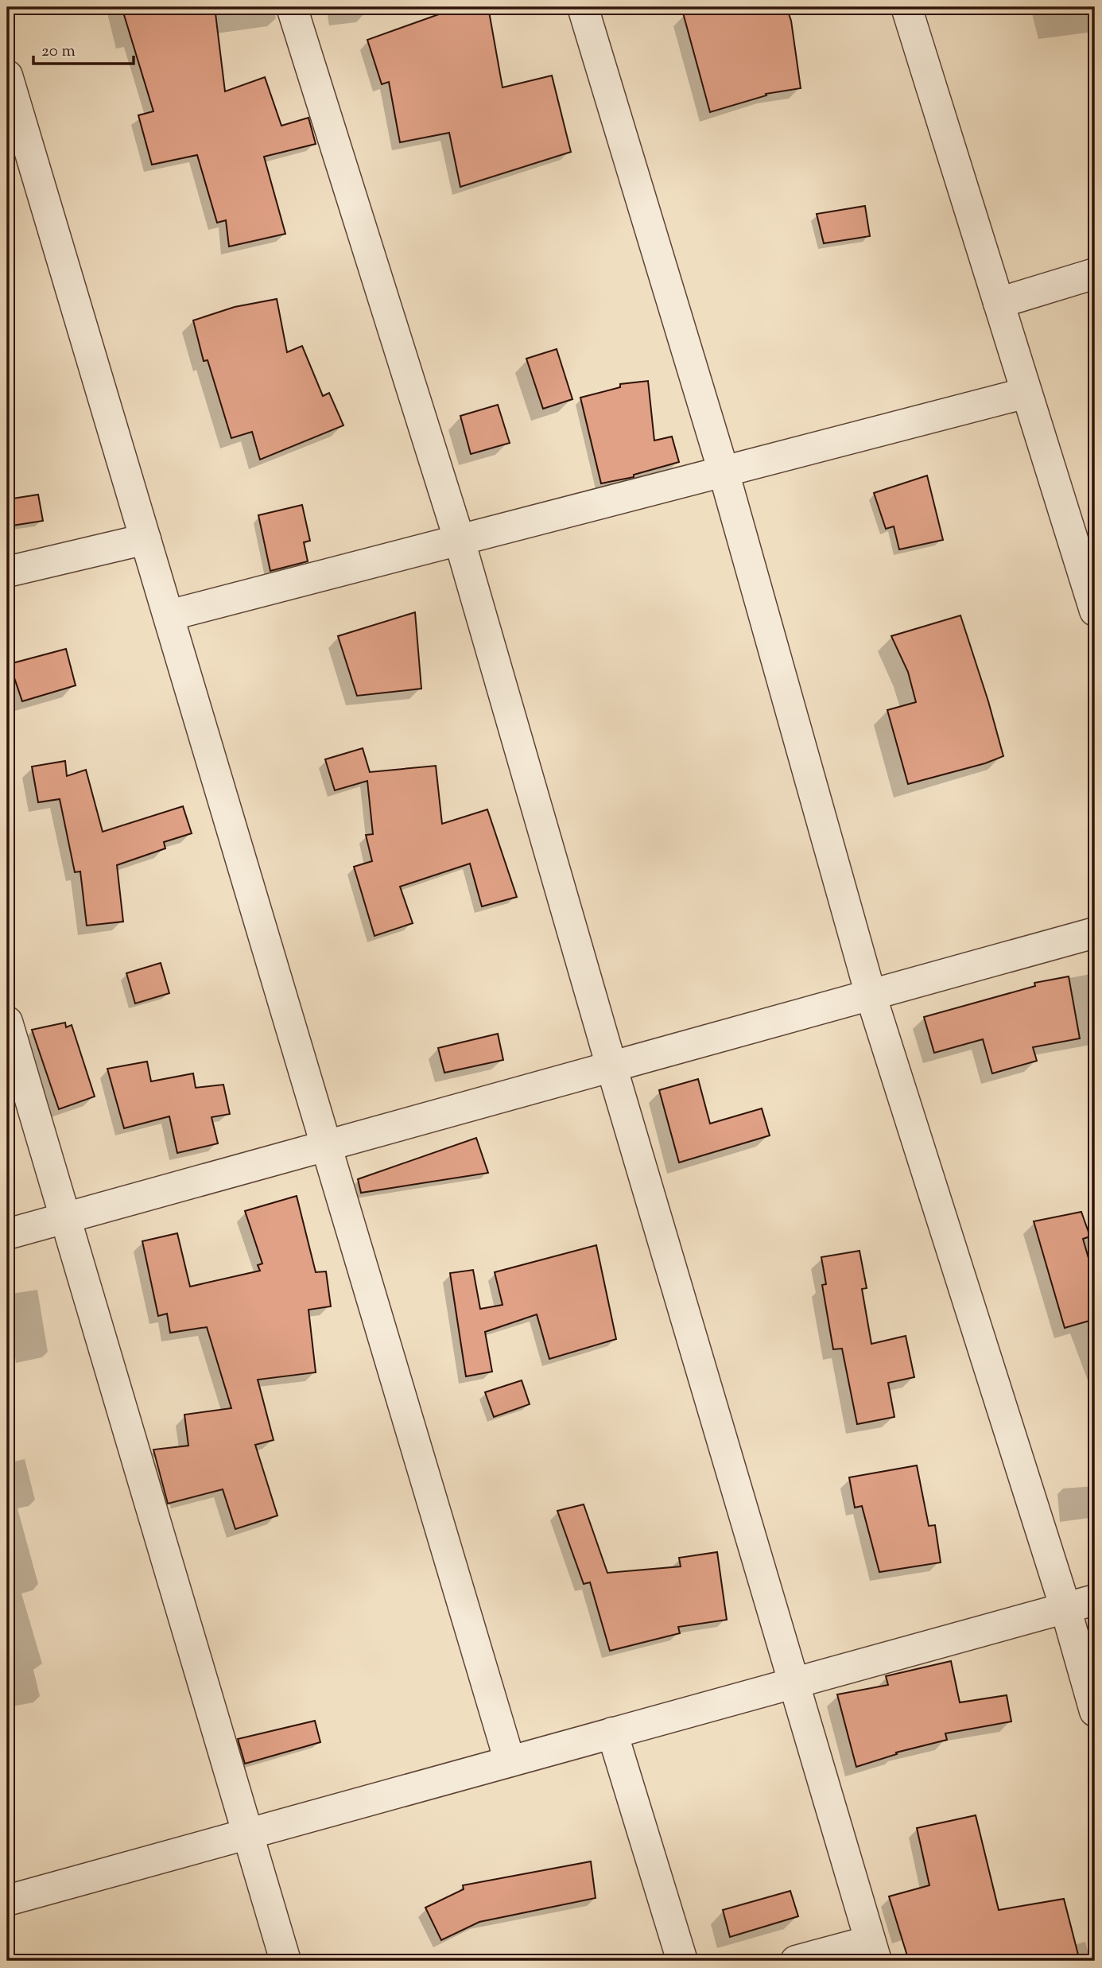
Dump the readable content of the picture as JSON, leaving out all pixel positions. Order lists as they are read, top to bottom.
{
  "scale_bar": "20 m"
}
